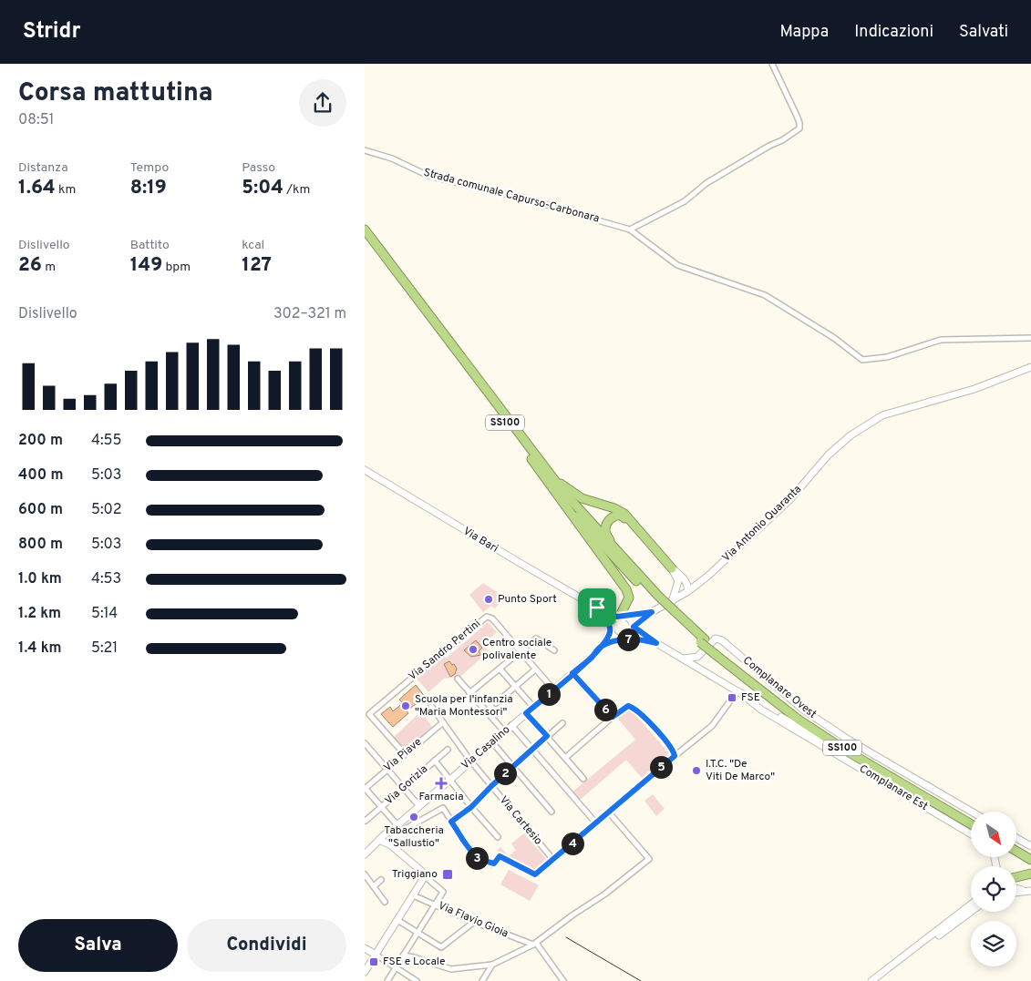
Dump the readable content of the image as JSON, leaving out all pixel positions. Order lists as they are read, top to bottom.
{
  "streets": {
    "highway": ["SS100"],
    "main road": [
      "Via Antonio Quaranta",
      "Via Bari",
      "Complanare Ovest",
      "Via Casalino",
      "Complanare Est"
    ],
    "street": [
      "Strada comunale Capurso-Carbonara",
      "Via Sandro Pertini",
      "Via Piave",
      "Via Gorizia",
      "Via Cartesio",
      "Via Flavio Gioia"
    ]
  },
  "crossings": [
    ["SS100", "Via Bari"],
    ["SS100", "Via Casalino"],
    ["Via Bari", "Via Casalino"],
    ["Via Sandro Pertini", "Via Casalino"],
    ["Via Sandro Pertini", "Via Piave"],
    ["Via Casalino", "Via Cartesio"],
    ["Via Piave", "Via Cartesio"]
  ],
  "places": {
    "other": [
      "Punto Sport",
      "Centro sociale polivalente",
      "Scuola per l'infanzia \"Maria Montessori\"",
      "I.T.C. \"De Viti De Marco\"",
      "Tabaccheria \"Sallustio\""
    ],
    "transit": ["FSE", "Triggiano", "FSE e Locale"],
    "health": ["Farmacia"]
  },
  "north": "bottom right",
  "page": {
    "header": "Stridr",
    "nav": ["Mappa", "Indicazioni", "Salvati"],
    "heading": ["Corsa mattutina", "08:51"],
    "stats": [
      ["Distanza", "1.64 km"],
      ["Tempo", "8:19"],
      ["Passo", "5:04 /km"],
      ["Dislivello", "26 m"],
      ["Battito", "149 bpm"],
      ["kcal", "127"]
    ],
    "chart": ["Dislivello", "302–321 m"],
    "list": [
      {
        "name": "200 m",
        "note": "4:55"
      },
      {
        "name": "400 m",
        "note": "5:03"
      },
      {
        "name": "600 m",
        "note": "5:02"
      },
      {
        "name": "800 m",
        "note": "5:03"
      },
      {
        "name": "1.0 km",
        "note": "4:53"
      },
      {
        "name": "1.2 km",
        "note": "5:14"
      },
      {
        "name": "1.4 km",
        "note": "5:21"
      }
    ],
    "pins": [
      "7",
      "1",
      "6",
      "5",
      "2",
      "4",
      "3"
    ],
    "buttons": ["Salva", "Condividi"]
  }
}
